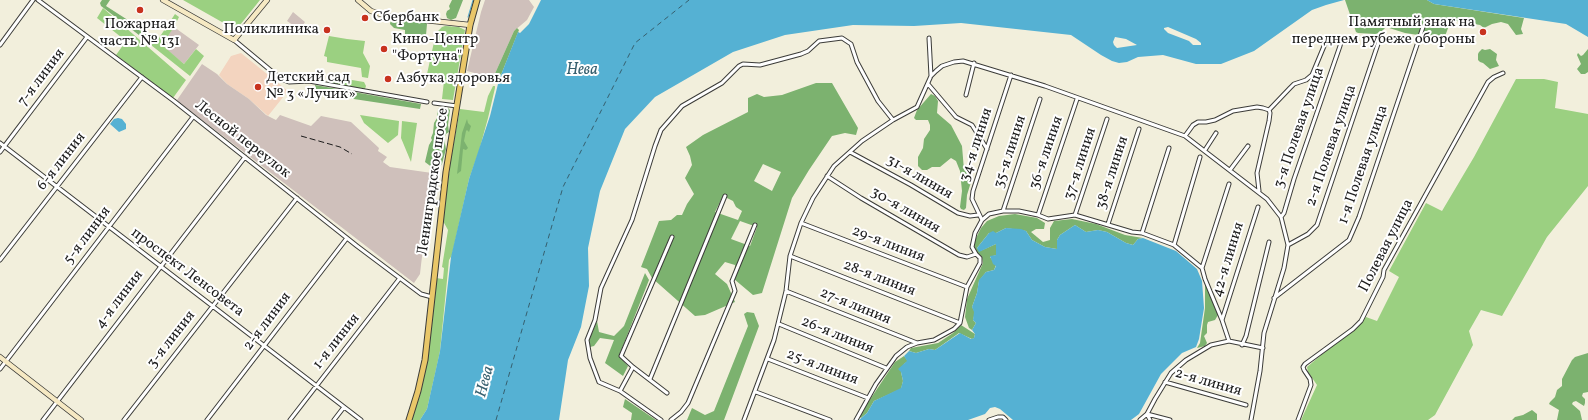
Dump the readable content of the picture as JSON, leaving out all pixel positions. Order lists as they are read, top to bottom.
{
  "streets": {
    "main road": ["Ленинградское шоссе"],
    "street": [
      "7-я линия",
      "3-я Полевая улица",
      "Лесной переулок",
      "34-я линия",
      "2-я Полевая улица",
      "35-я линия",
      "36-я линия",
      "6-я линия",
      "37-я линия",
      "1-я Полевая улица",
      "38-я линия",
      "31-я линия",
      "30-я линия",
      "5-я линия",
      "29-я линия",
      "Полевая улица",
      "42-я линия",
      "проспект Ленсовета",
      "28-я линия",
      "4-я линия",
      "27-я линия",
      "2-я линия",
      "26-я линия",
      "3-я линия",
      "1-я линия",
      "25-я линия"
    ]
  },
  "crossings": [
    ["7-я линия", "Лесной переулок"],
    ["7-я линия", "проспект Ленсовета"],
    ["Лесной переулок", "6-я линия"],
    ["Лесной переулок", "Ленинградское шоссе"],
    ["Лесной переулок", "5-я линия"],
    ["Лесной переулок", "4-я линия"],
    ["Лесной переулок", "2-я линия"],
    ["Лесной переулок", "3-я линия"],
    ["Лесной переулок", "1-я линия"],
    ["34-я линия", "31-я линия"],
    ["6-я линия", "проспект Ленсовета"],
    ["5-я линия", "проспект Ленсовета"],
    ["проспект Ленсовета", "4-я линия"],
    ["проспект Ленсовета", "2-я линия"],
    ["проспект Ленсовета", "3-я линия"],
    ["проспект Ленсовета", "1-я линия"]
  ],
  "water": ["Нева"],
  "places": [
    "Пожарная часть № 131",
    "Сбербанк",
    "Поликлиника",
    "Памятный знак на переднем рубеже обороны",
    "Кино-Центр \"Фортуна\"",
    "Азбука здоровья",
    "Детский сад № 3 «Лучик»"
  ]
}
